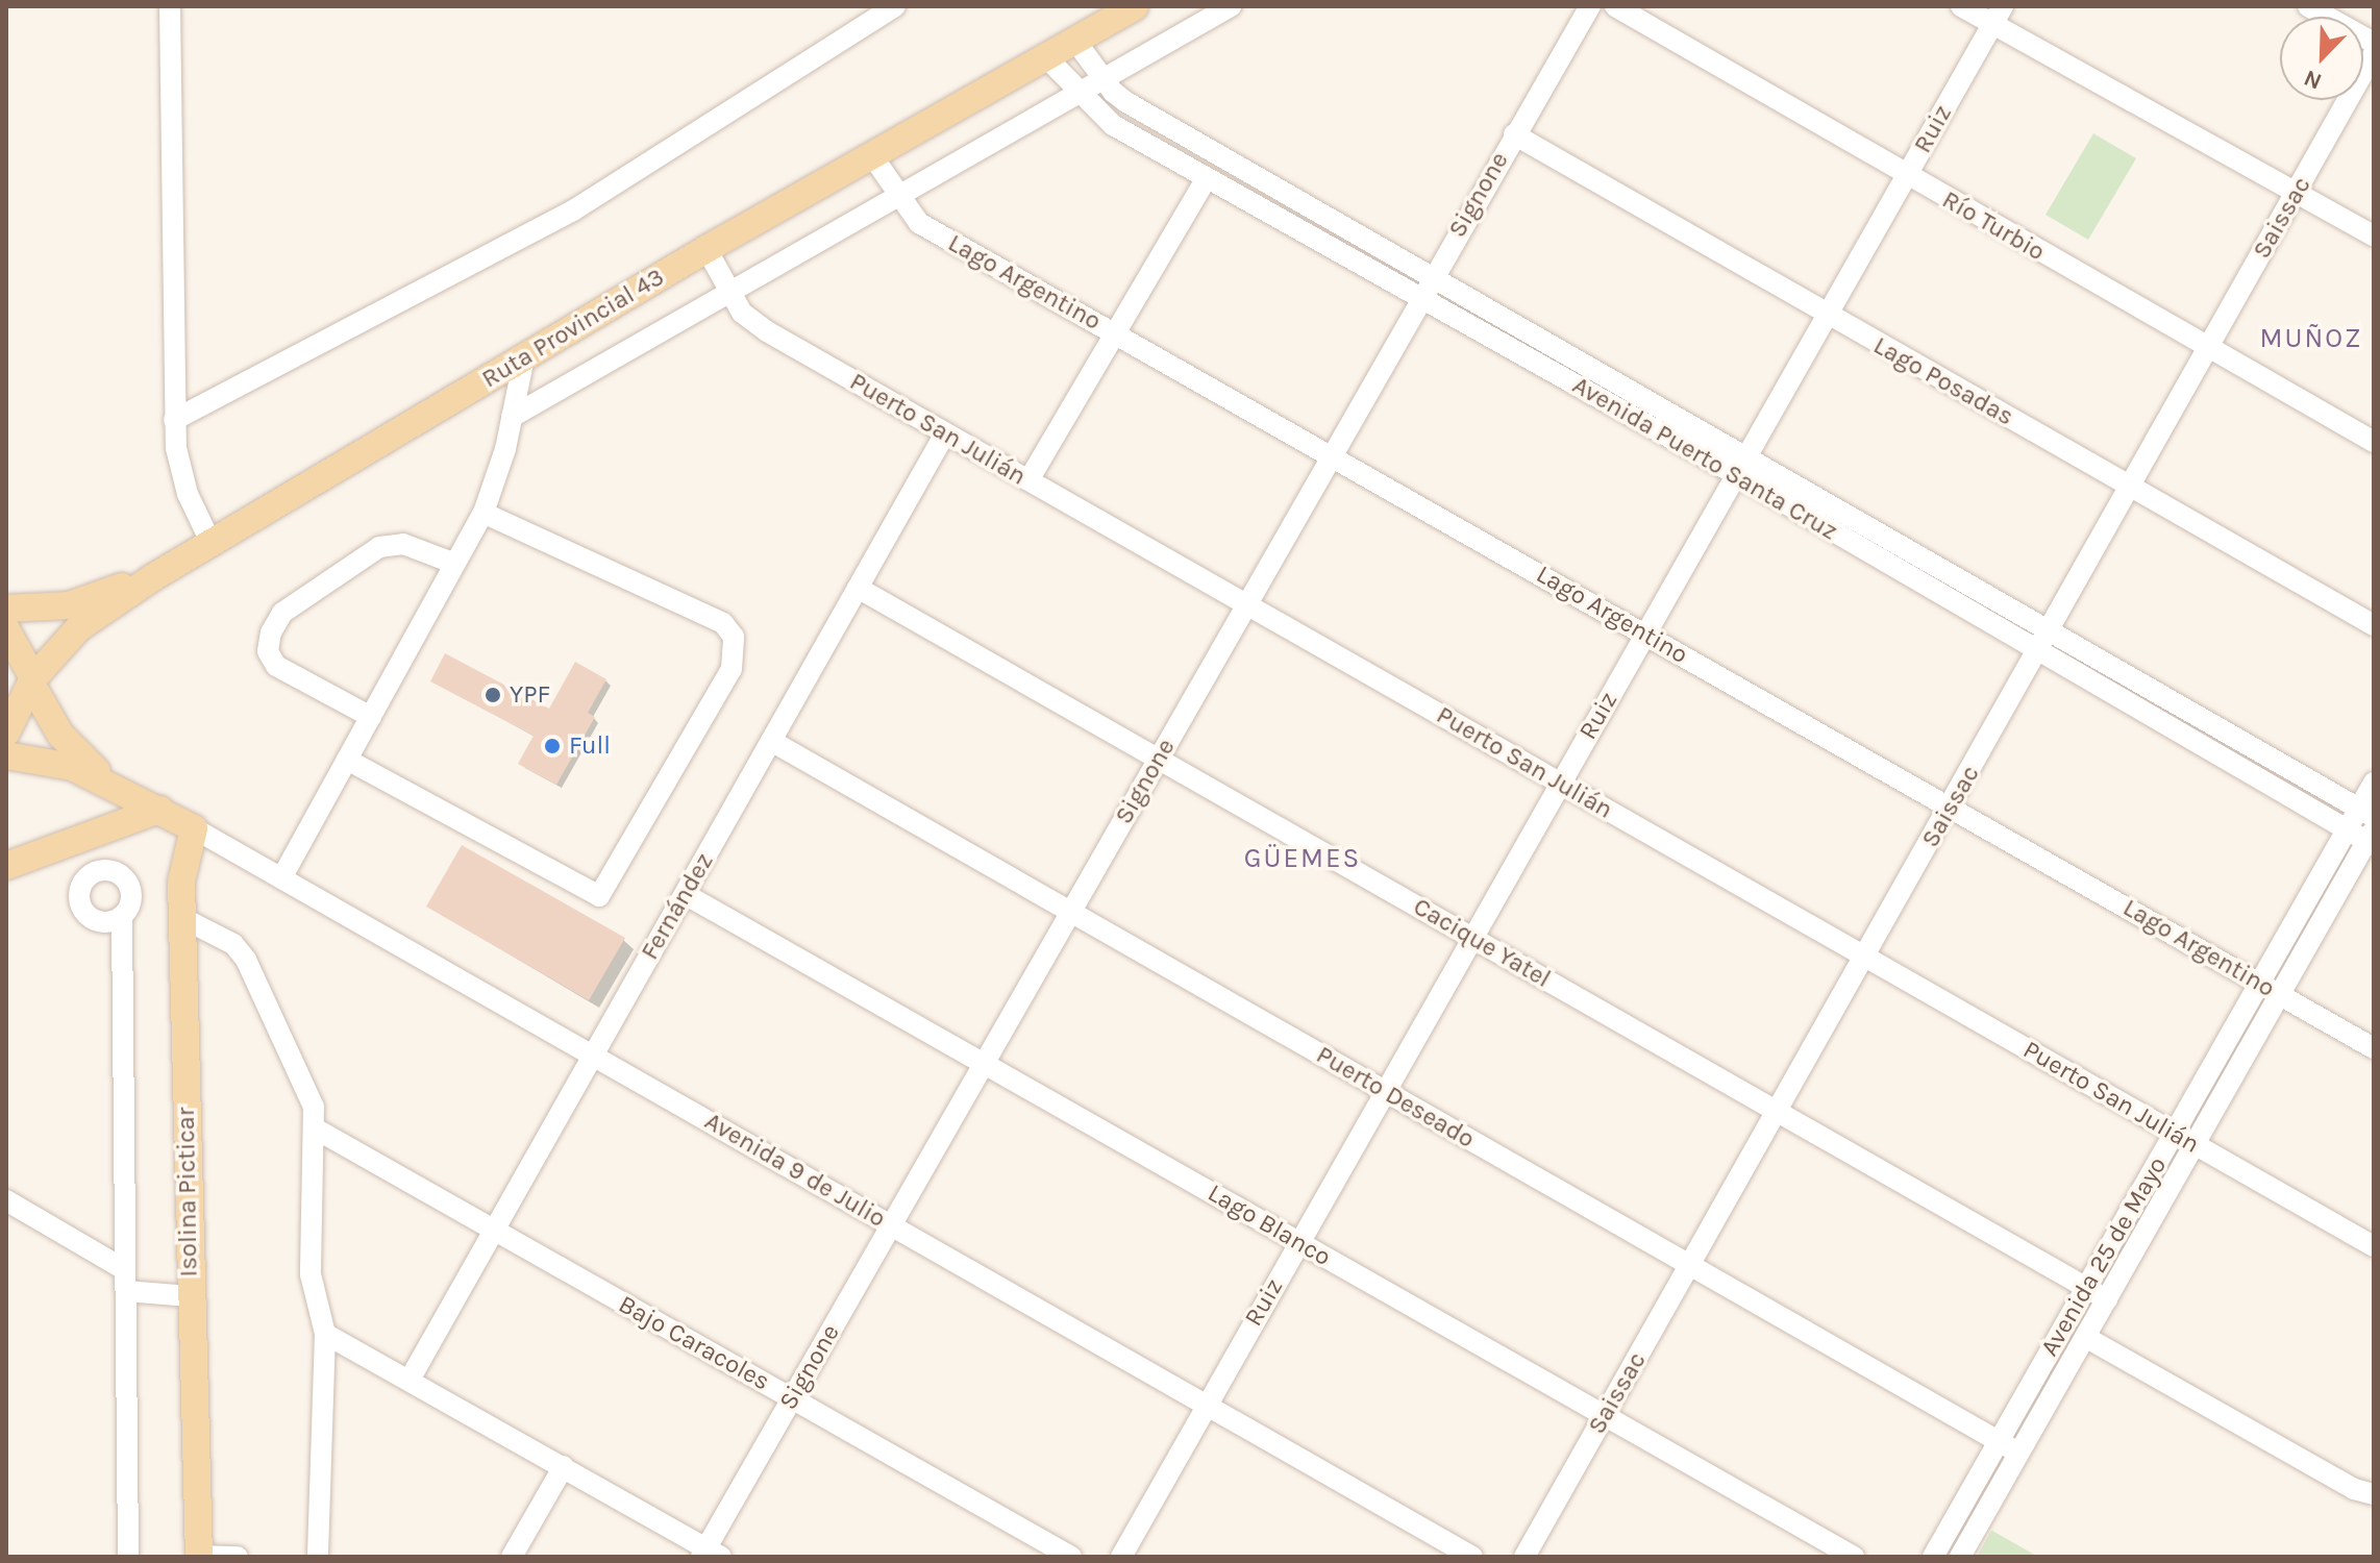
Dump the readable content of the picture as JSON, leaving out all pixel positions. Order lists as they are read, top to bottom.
{
  "streets": {
    "main road": ["Ruta Provincial 43", "Avenida 9 de Julio", "Isolina Picticar"],
    "street": [
      "Ruiz",
      "Signone",
      "Saissac",
      "Río Turbio",
      "Lago Argentino",
      "Lago Posadas",
      "Puerto San Julián",
      "Avenida Puerto Santa Cruz",
      "Fernández",
      "Cacique Yatel",
      "Puerto Deseado",
      "Lago Blanco",
      "Avenida 25 de Mayo",
      "Bajo Caracoles"
    ]
  },
  "crossings": [
    ["Ruiz", "Río Turbio"],
    ["Ruiz", "Lago Argentino"],
    ["Ruiz", "Lago Posadas"],
    ["Ruiz", "Puerto San Julián"],
    ["Ruiz", "Avenida Puerto Santa Cruz"],
    ["Ruiz", "Cacique Yatel"],
    ["Ruiz", "Puerto Deseado"],
    ["Ruiz", "Avenida 9 de Julio"],
    ["Ruiz", "Lago Blanco"],
    ["Signone", "Lago Argentino"],
    ["Signone", "Lago Posadas"],
    ["Signone", "Puerto San Julián"],
    ["Signone", "Avenida Puerto Santa Cruz"],
    ["Signone", "Cacique Yatel"],
    ["Signone", "Puerto Deseado"],
    ["Signone", "Avenida 9 de Julio"],
    ["Signone", "Lago Blanco"],
    ["Signone", "Bajo Caracoles"],
    ["Saissac", "Río Turbio"],
    ["Saissac", "Lago Argentino"],
    ["Saissac", "Lago Posadas"],
    ["Saissac", "Puerto San Julián"],
    ["Saissac", "Avenida Puerto Santa Cruz"],
    ["Saissac", "Cacique Yatel"],
    ["Saissac", "Puerto Deseado"],
    ["Saissac", "Lago Blanco"],
    ["Lago Argentino", "Ruta Provincial 43"],
    ["Lago Argentino", "Avenida 25 de Mayo"],
    ["Ruta Provincial 43", "Puerto San Julián"],
    ["Ruta Provincial 43", "Avenida Puerto Santa Cruz"],
    ["Puerto San Julián", "Fernández"],
    ["Puerto San Julián", "Avenida 25 de Mayo"],
    ["Avenida Puerto Santa Cruz", "Avenida 25 de Mayo"],
    ["Fernández", "Cacique Yatel"],
    ["Fernández", "Puerto Deseado"],
    ["Fernández", "Avenida 9 de Julio"],
    ["Fernández", "Lago Blanco"],
    ["Fernández", "Bajo Caracoles"],
    ["Cacique Yatel", "Avenida 25 de Mayo"],
    ["Puerto Deseado", "Avenida 25 de Mayo"],
    ["Avenida 9 de Julio", "Isolina Picticar"]
  ],
  "districts": ["MUÑOZ", "GÜEMES"],
  "places": ["YPF", "Full"],
  "north": "bottom left"
}
